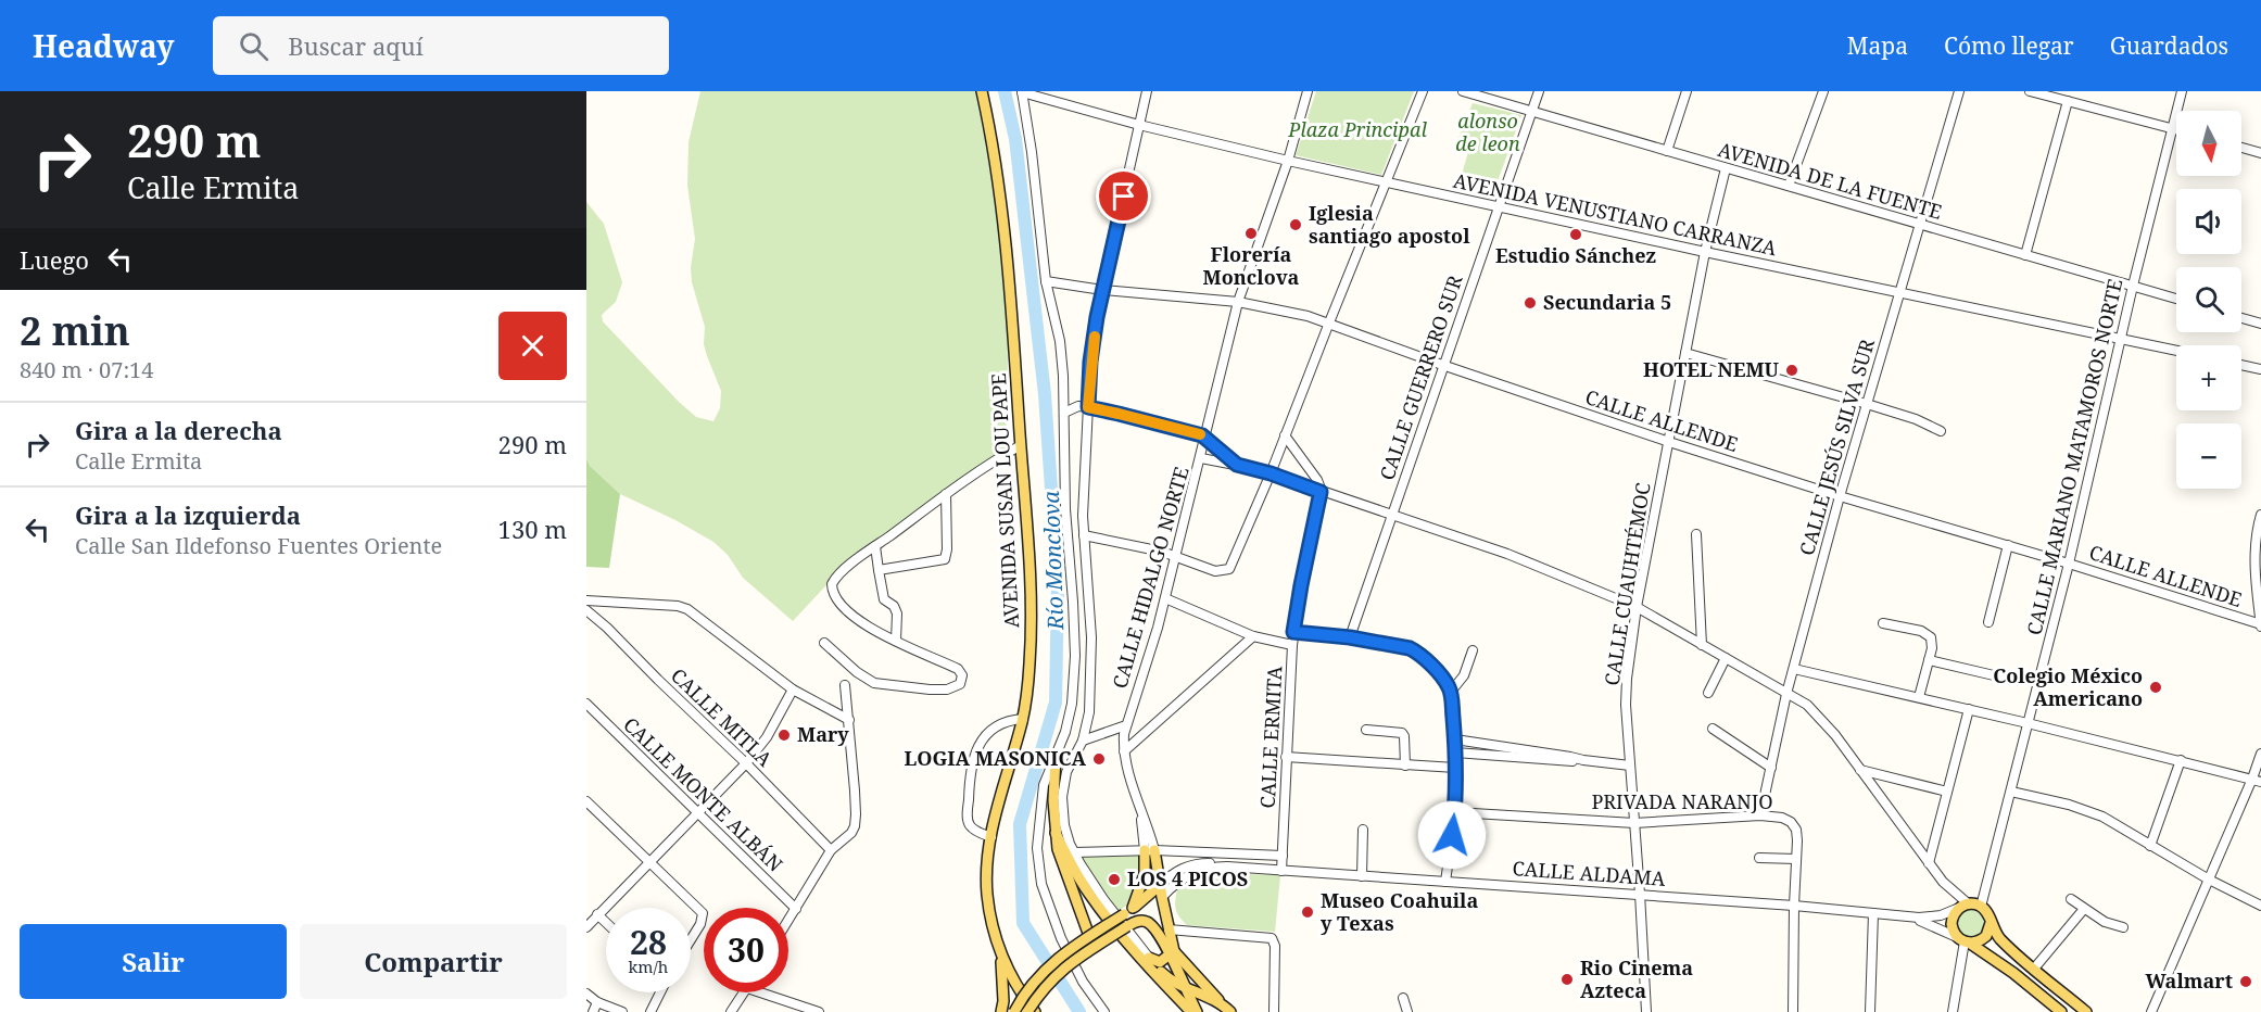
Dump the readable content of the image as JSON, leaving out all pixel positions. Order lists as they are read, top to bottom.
{
  "streets": {
    "main road": ["AVENIDA SUSAN LOU PAPE"],
    "street": [
      "AVENIDA DE LA FUENTE",
      "AVENIDA VENUSTIANO CARRANZA",
      "CALLE GUERRERO SUR",
      "CALLE ALLENDE",
      "CALLE JESÚS SILVA SUR",
      "CALLE MARIANO MATAMOROS NORTE",
      "CALLE HIDALGO NORTE",
      "CALLE CUAUHTÉMOC",
      "CALLE MITLA",
      "CALLE ERMITA",
      "CALLE MONTE ALBÁN",
      "PRIVADA NARANJO",
      "CALLE ALDAMA"
    ]
  },
  "crossings": [
    ["AVENIDA DE LA FUENTE", "CALLE GUERRERO SUR"],
    ["AVENIDA DE LA FUENTE", "CALLE JESÚS SILVA SUR"],
    ["AVENIDA DE LA FUENTE", "CALLE MARIANO MATAMOROS NORTE"],
    ["AVENIDA DE LA FUENTE", "CALLE CUAUHTÉMOC"],
    ["AVENIDA VENUSTIANO CARRANZA", "CALLE GUERRERO SUR"],
    ["AVENIDA VENUSTIANO CARRANZA", "CALLE JESÚS SILVA SUR"],
    ["AVENIDA VENUSTIANO CARRANZA", "CALLE MARIANO MATAMOROS NORTE"],
    ["AVENIDA VENUSTIANO CARRANZA", "CALLE HIDALGO NORTE"],
    ["AVENIDA VENUSTIANO CARRANZA", "CALLE CUAUHTÉMOC"],
    ["CALLE GUERRERO SUR", "CALLE ALLENDE"],
    ["CALLE ALLENDE", "CALLE JESÚS SILVA SUR"],
    ["CALLE ALLENDE", "CALLE MARIANO MATAMOROS NORTE"],
    ["CALLE ALLENDE", "CALLE HIDALGO NORTE"],
    ["CALLE ALLENDE", "CALLE CUAUHTÉMOC"],
    ["CALLE JESÚS SILVA SUR", "PRIVADA NARANJO"],
    ["CALLE MARIANO MATAMOROS NORTE", "CALLE ALDAMA"],
    ["CALLE CUAUHTÉMOC", "PRIVADA NARANJO"],
    ["CALLE CUAUHTÉMOC", "CALLE ALDAMA"],
    ["CALLE ERMITA", "CALLE ALDAMA"]
  ],
  "water": ["Río Monclova"],
  "parks": ["alonso de leon", "Plaza Principal"],
  "places": [
    "Iglesia santiago apostol",
    "Florería Monclova",
    "Estudio Sánchez",
    "Secundaria 5",
    "HOTEL NEMU",
    "Colegio México Americano",
    "Mary",
    "LOGIA MASONICA",
    "LOS 4 PICOS",
    "Museo Coahuila y Texas",
    "Rio Cinema Azteca",
    "Walmart"
  ],
  "north": "bottom",
  "page": {
    "header": "Headway",
    "search": "Buscar aquí",
    "nav": ["Mapa", "Cómo llegar", "Guardados"],
    "turn": ["290 m", "Calle Ermita"],
    "map_buttons": ["+", "−"],
    "then": "Luego",
    "heading": ["2 min", "840 m · 07:14"],
    "list": [
      {
        "name": "Gira a la derecha",
        "note": "Calle Ermita",
        "value": "290 m"
      },
      {
        "name": "Gira a la izquierda",
        "note": "Calle San Ildefonso Fuentes Oriente",
        "value": "130 m"
      }
    ],
    "speed": "28 km/h",
    "limit": "30",
    "buttons": ["Salir", "Compartir"]
  }
}
